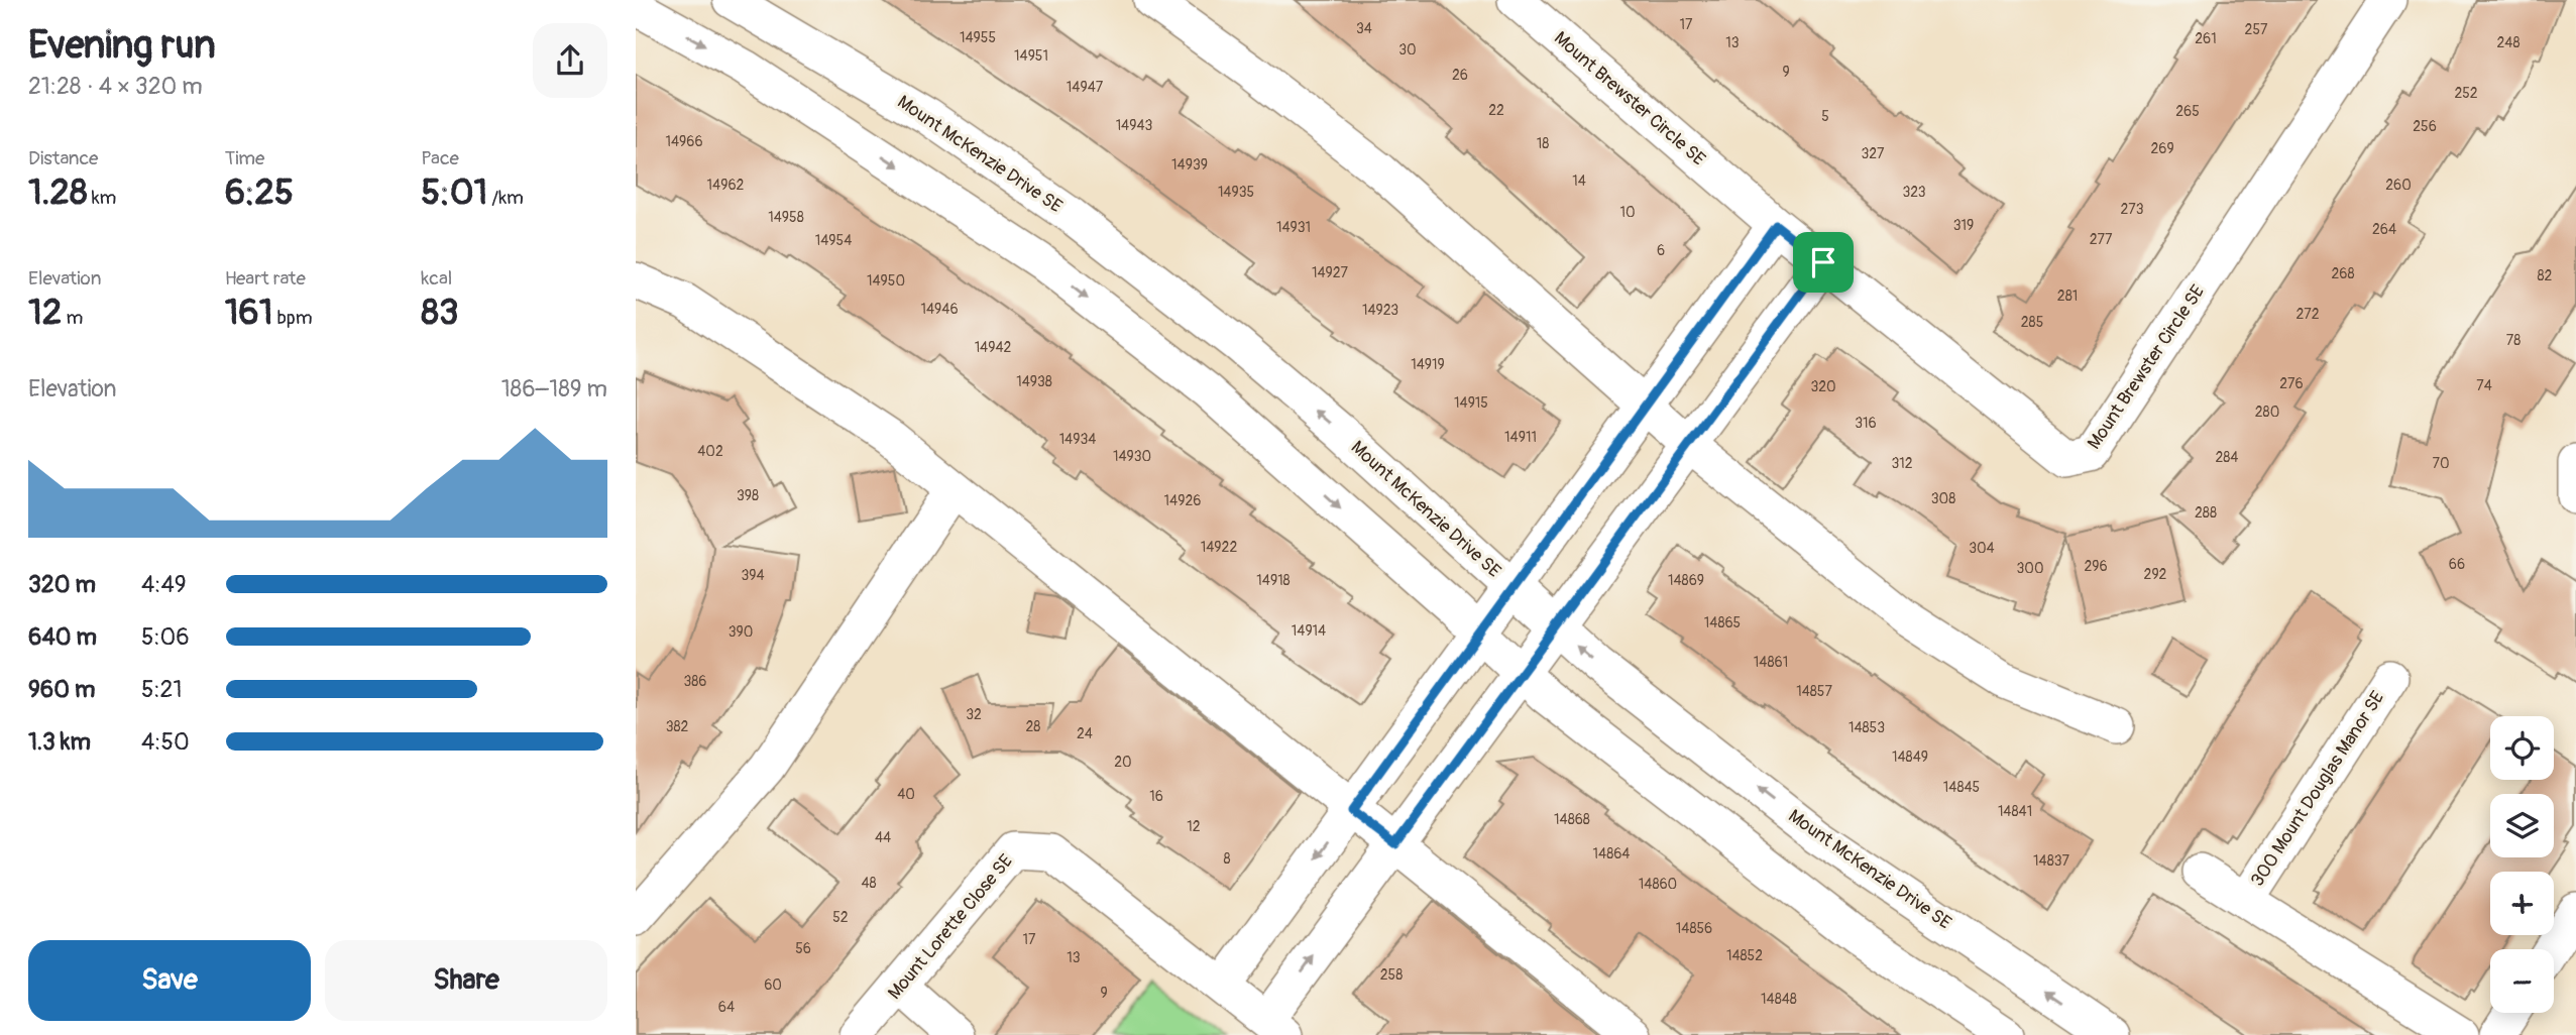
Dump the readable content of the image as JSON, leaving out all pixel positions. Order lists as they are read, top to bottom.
{
  "streets": {
    "street": [
      "Mount Brewster Circle SE",
      "Mount McKenzie Drive SE",
      "300 Mount Douglas Manor SE",
      "Mount Lorette Close SE"
    ]
  },
  "house_numbers": [
    "17",
    "34",
    "257",
    "14955",
    "261",
    "13",
    "248",
    "30",
    "14951",
    "9",
    "26",
    "14947",
    "252",
    "22",
    "265",
    "5",
    "14943",
    "256",
    "14966",
    "18",
    "269",
    "327",
    "14939",
    "14",
    "14962",
    "260",
    "14935",
    "323",
    "273",
    "10",
    "14958",
    "319",
    "14931",
    "264",
    "277",
    "14954",
    "6",
    "14927",
    "268",
    "82",
    "14950",
    "281",
    "14946",
    "14923",
    "272",
    "285",
    "78",
    "14942",
    "14919",
    "14938",
    "276",
    "74",
    "320",
    "14915",
    "280",
    "316",
    "14911",
    "14934",
    "402",
    "14930",
    "284",
    "312",
    "70",
    "398",
    "308",
    "14926",
    "288",
    "14922",
    "304",
    "66",
    "296",
    "300",
    "292",
    "394",
    "14918",
    "14869",
    "14865",
    "14914",
    "390",
    "14861",
    "386",
    "14857",
    "32",
    "382",
    "28",
    "14853",
    "24",
    "14849",
    "20",
    "14845",
    "40",
    "16",
    "14841",
    "14868",
    "12",
    "44",
    "14864",
    "8",
    "14837",
    "48",
    "14860",
    "52",
    "14856",
    "17",
    "56",
    "14852",
    "13",
    "258",
    "60",
    "9",
    "14848",
    "64"
  ],
  "page": {
    "heading": ["Evening run", "21:28 · 4 × 320 m"],
    "stats": [
      ["Distance", "1.28 km"],
      ["Time", "6:25"],
      ["Pace", "5:01 /km"],
      ["Elevation", "12 m"],
      ["Heart rate", "161 bpm"],
      ["kcal", "83"]
    ],
    "chart": ["Elevation", "186–189 m"],
    "list": [
      {
        "name": "320 m",
        "note": "4:49"
      },
      {
        "name": "640 m",
        "note": "5:06"
      },
      {
        "name": "960 m",
        "note": "5:21"
      },
      {
        "name": "1.3 km",
        "note": "4:50"
      }
    ],
    "map_buttons": ["+", "−"],
    "buttons": ["Save", "Share"]
  }
}
